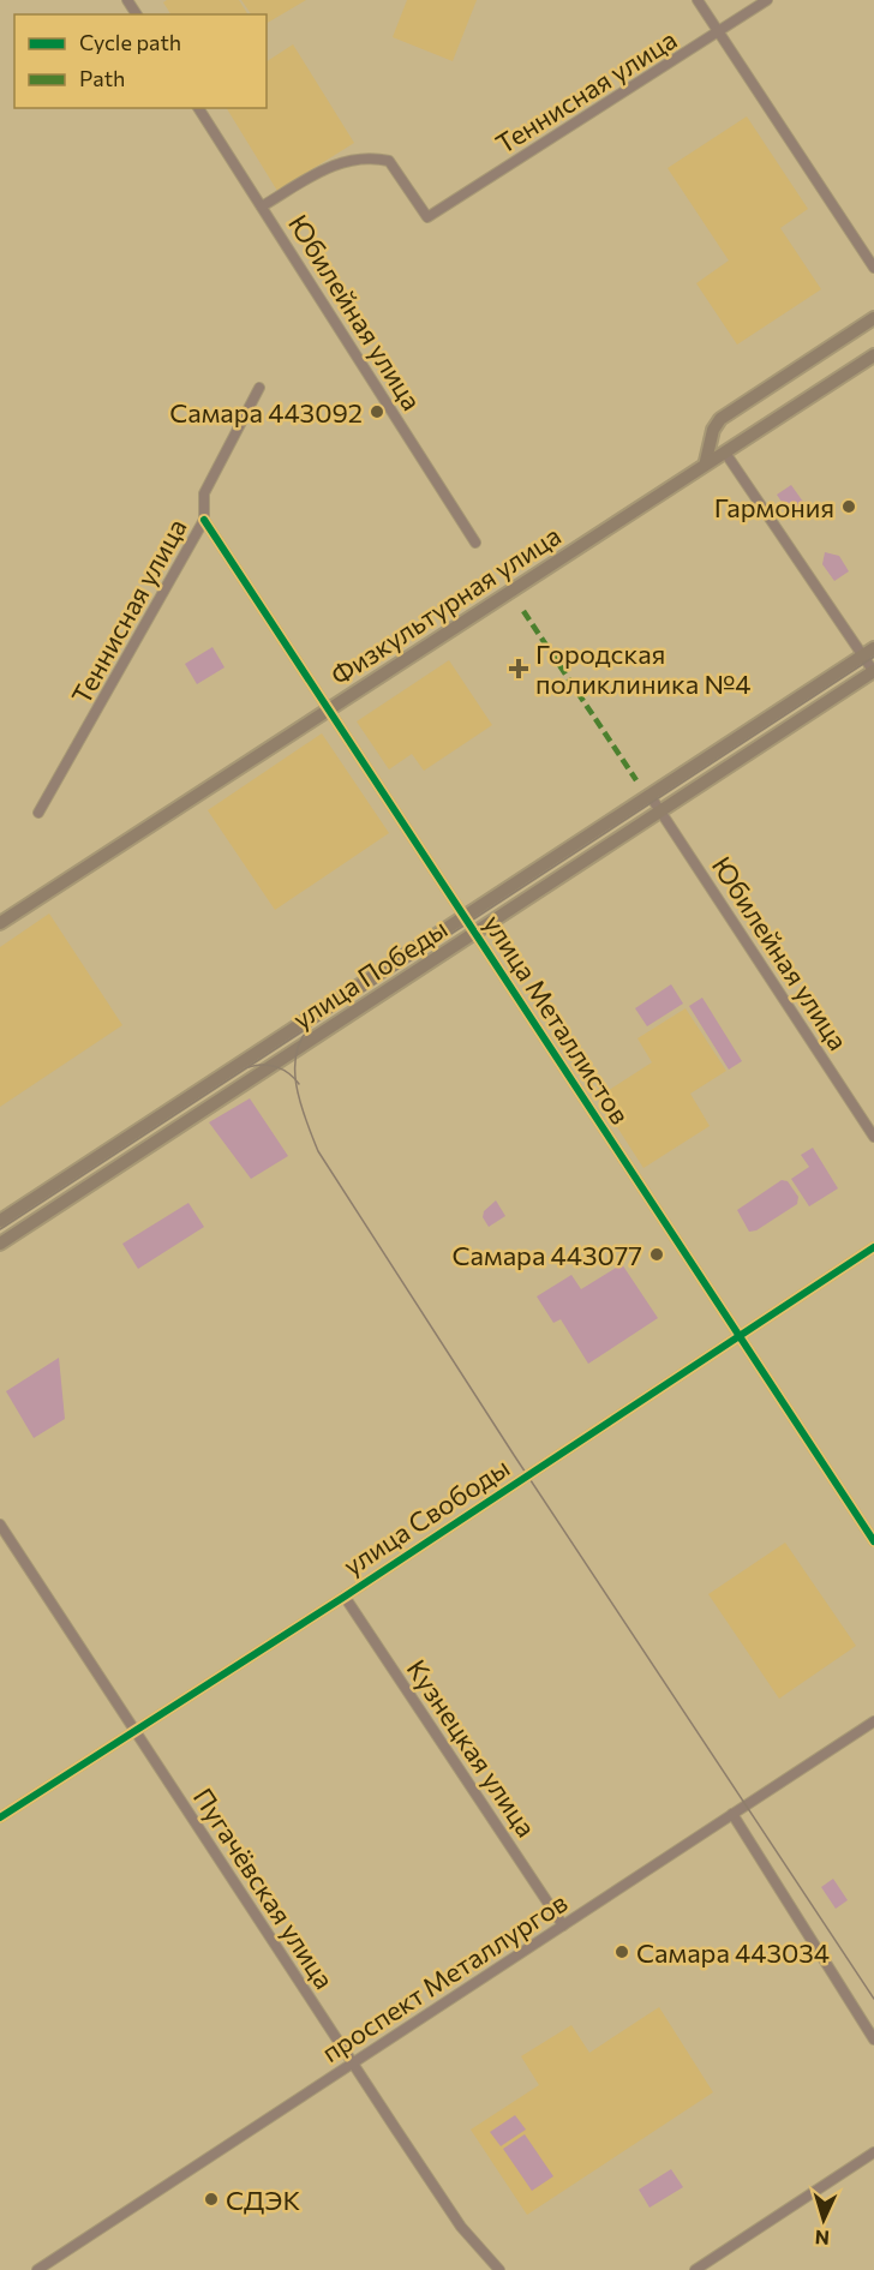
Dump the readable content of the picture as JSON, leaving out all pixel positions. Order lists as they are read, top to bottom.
{
  "streets": {
    "main road": ["Физкультурная улица", "улица Победы"],
    "street": [
      "Теннисная улица",
      "Юбилейная улица",
      "улица Металлистов",
      "улица Свободы",
      "Кузнецкая улица",
      "Пугачёвская улица",
      "проспект Металлургов"
    ]
  },
  "crossings": [
    ["Теннисная улица", "Юбилейная улица"],
    ["Теннисная улица", "улица Металлистов"],
    ["Юбилейная улица", "улица Победы"],
    ["Физкультурная улица", "улица Металлистов"],
    ["улица Победы", "улица Металлистов"],
    ["улица Металлистов", "улица Свободы"],
    ["улица Свободы", "Кузнецкая улица"],
    ["улица Свободы", "Пугачёвская улица"],
    ["Кузнецкая улица", "проспект Металлургов"],
    ["Пугачёвская улица", "проспект Металлургов"]
  ],
  "places": {
    "other": [
      "Самара 443092",
      "Гармония",
      "Самара 443077",
      "Самара 443034",
      "СДЭК"
    ],
    "health": ["Городская поликлиника №4"]
  },
  "legend": ["Cycle path", "Path"],
  "north": "bottom"
}
